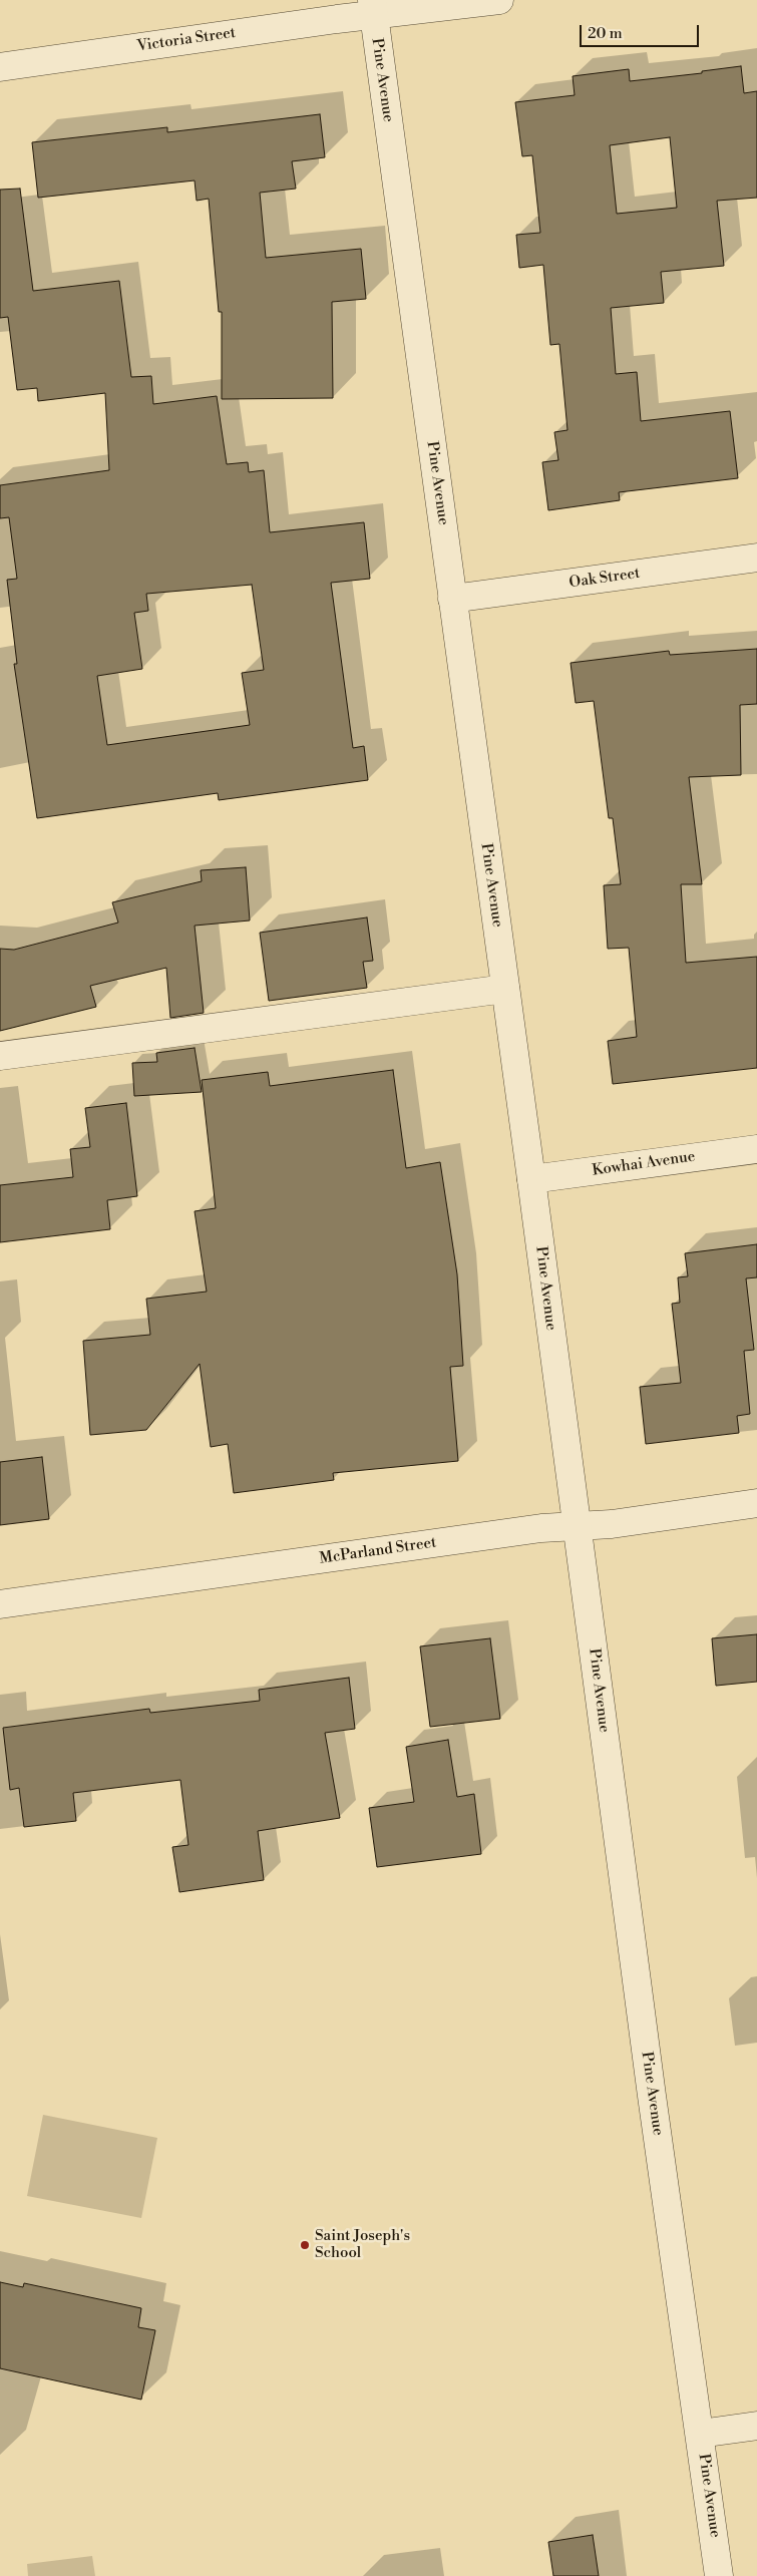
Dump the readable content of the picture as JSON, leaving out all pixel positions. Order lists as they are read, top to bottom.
{
  "streets": {
    "street": [
      "Victoria Street",
      "Pine Avenue",
      "Oak Street",
      "Kowhai Avenue",
      "McParland Street"
    ]
  },
  "crossings": [
    ["Victoria Street", "Pine Avenue"],
    ["Pine Avenue", "Oak Street"],
    ["Pine Avenue", "Kowhai Avenue"],
    ["Pine Avenue", "McParland Street"]
  ],
  "places": ["Saint Joseph's School"],
  "scale_bar": "20 m"
}
